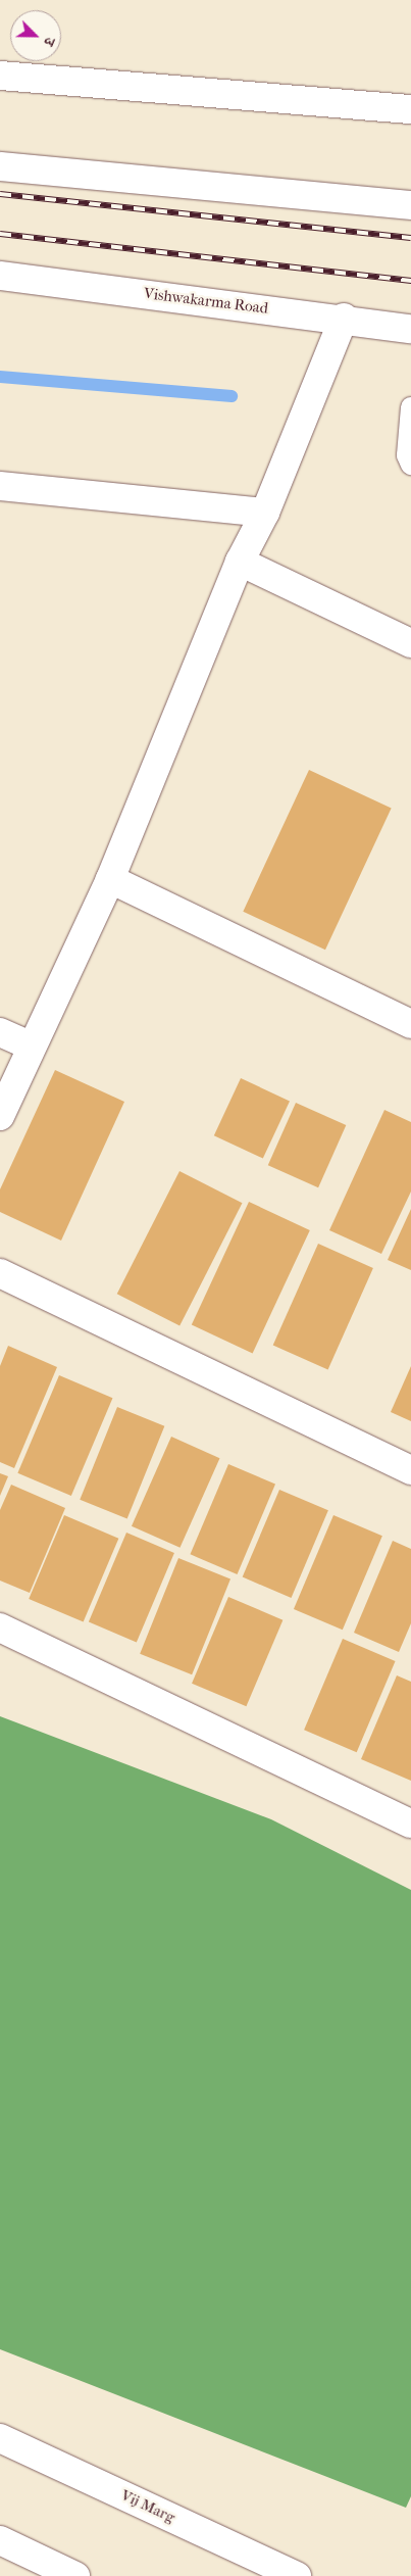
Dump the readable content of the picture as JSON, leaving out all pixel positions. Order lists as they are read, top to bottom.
{
  "streets": {
    "street": ["Vishwakarma Road", "Vij Marg"]
  },
  "north": "bottom right"
}
